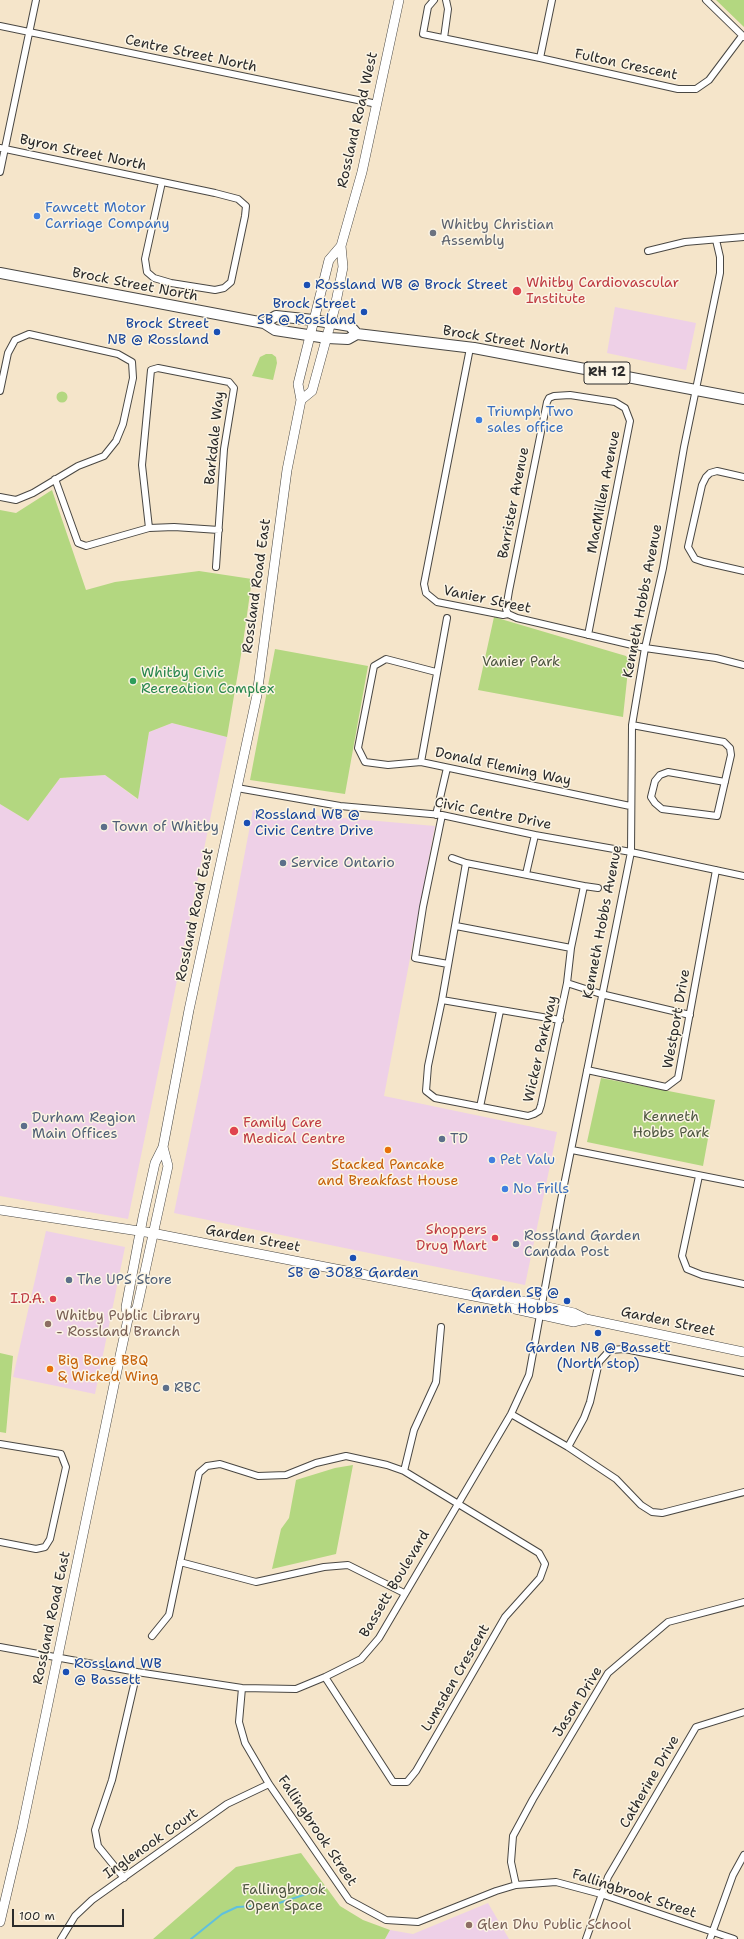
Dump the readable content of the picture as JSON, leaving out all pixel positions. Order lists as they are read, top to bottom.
{
  "streets": {
    "main road": [
      "Rossland Road West",
      "Brock Street North",
      "RH 12",
      "Rossland Road East",
      "Garden Street"
    ],
    "street": [
      "Centre Street North",
      "Fulton Crescent",
      "Byron Street North",
      "Barkdale Way",
      "MacMillen Avenue",
      "Barrister Avenue",
      "Vanier Street",
      "Kenneth Hobbs Avenue",
      "Donald Fleming Way",
      "Civic Centre Drive",
      "Westport Drive",
      "Wicker Parkway",
      "Bassett Boulevard",
      "Lumsden Crescent",
      "Jason Drive",
      "Catherine Drive",
      "Fallingbrook Street",
      "Inglenook Court"
    ]
  },
  "crossings": [
    ["Centre Street North", "Rossland Road West"],
    ["Rossland Road West", "Brock Street North"],
    ["Rossland Road West", "Rossland Road East"],
    ["Brock Street North", "Rossland Road East"],
    ["Brock Street North", "Vanier Street"],
    ["Brock Street North", "Kenneth Hobbs Avenue"],
    ["MacMillen Avenue", "Barrister Avenue"],
    ["MacMillen Avenue", "Vanier Street"],
    ["Barrister Avenue", "Vanier Street"],
    ["Rossland Road East", "Civic Centre Drive"],
    ["Rossland Road East", "Garden Street"],
    ["Rossland Road East", "Bassett Boulevard"],
    ["Vanier Street", "Kenneth Hobbs Avenue"],
    ["Kenneth Hobbs Avenue", "Donald Fleming Way"],
    ["Kenneth Hobbs Avenue", "Civic Centre Drive"],
    ["Kenneth Hobbs Avenue", "Westport Drive"],
    ["Kenneth Hobbs Avenue", "Wicker Parkway"],
    ["Kenneth Hobbs Avenue", "Garden Street"],
    ["Kenneth Hobbs Avenue", "Bassett Boulevard"],
    ["Civic Centre Drive", "Westport Drive"],
    ["Westport Drive", "Wicker Parkway"],
    ["Garden Street", "Bassett Boulevard"],
    ["Bassett Boulevard", "Lumsden Crescent"],
    ["Bassett Boulevard", "Fallingbrook Street"],
    ["Jason Drive", "Fallingbrook Street"],
    ["Catherine Drive", "Fallingbrook Street"],
    ["Fallingbrook Street", "Inglenook Court"]
  ],
  "parks": ["Vanier Park", "Kenneth Hobbs Park", "Fallingbrook Open Space"],
  "places": [
    "Fawcett Motor Carriage Company",
    "Whitby Christian Assembly",
    "Rossland WB @ Brock Street",
    "Whitby Cardiovascular Institute",
    "Brock Street SB @ Rossland",
    "Brock Street NB @ Rossland",
    "Triumph Two sales office",
    "Whitby Civic Recreation Complex",
    "Rossland WB @ Civic Centre Drive",
    "Town of Whitby",
    "Service Ontario",
    "Durham Region Main Offices",
    "Family Care Medical Centre",
    "TD",
    "Stacked Pancake and Breakfast House",
    "Pet Valu",
    "No Frills",
    "Shoppers Drug Mart",
    "Rossland Garden Canada Post",
    "SB @ 3088 Garden",
    "The UPS Store",
    "I.D.A.",
    "Garden SB @ Kenneth Hobbs",
    "Whitby Public Library - Rossland Branch",
    "Garden NB @ Bassett (North stop)",
    "Big Bone BBQ & Wicked Wing",
    "RBC",
    "Rossland WB @ Bassett",
    "Glen Dhu Public School"
  ],
  "scale_bar": "100 m"
}
